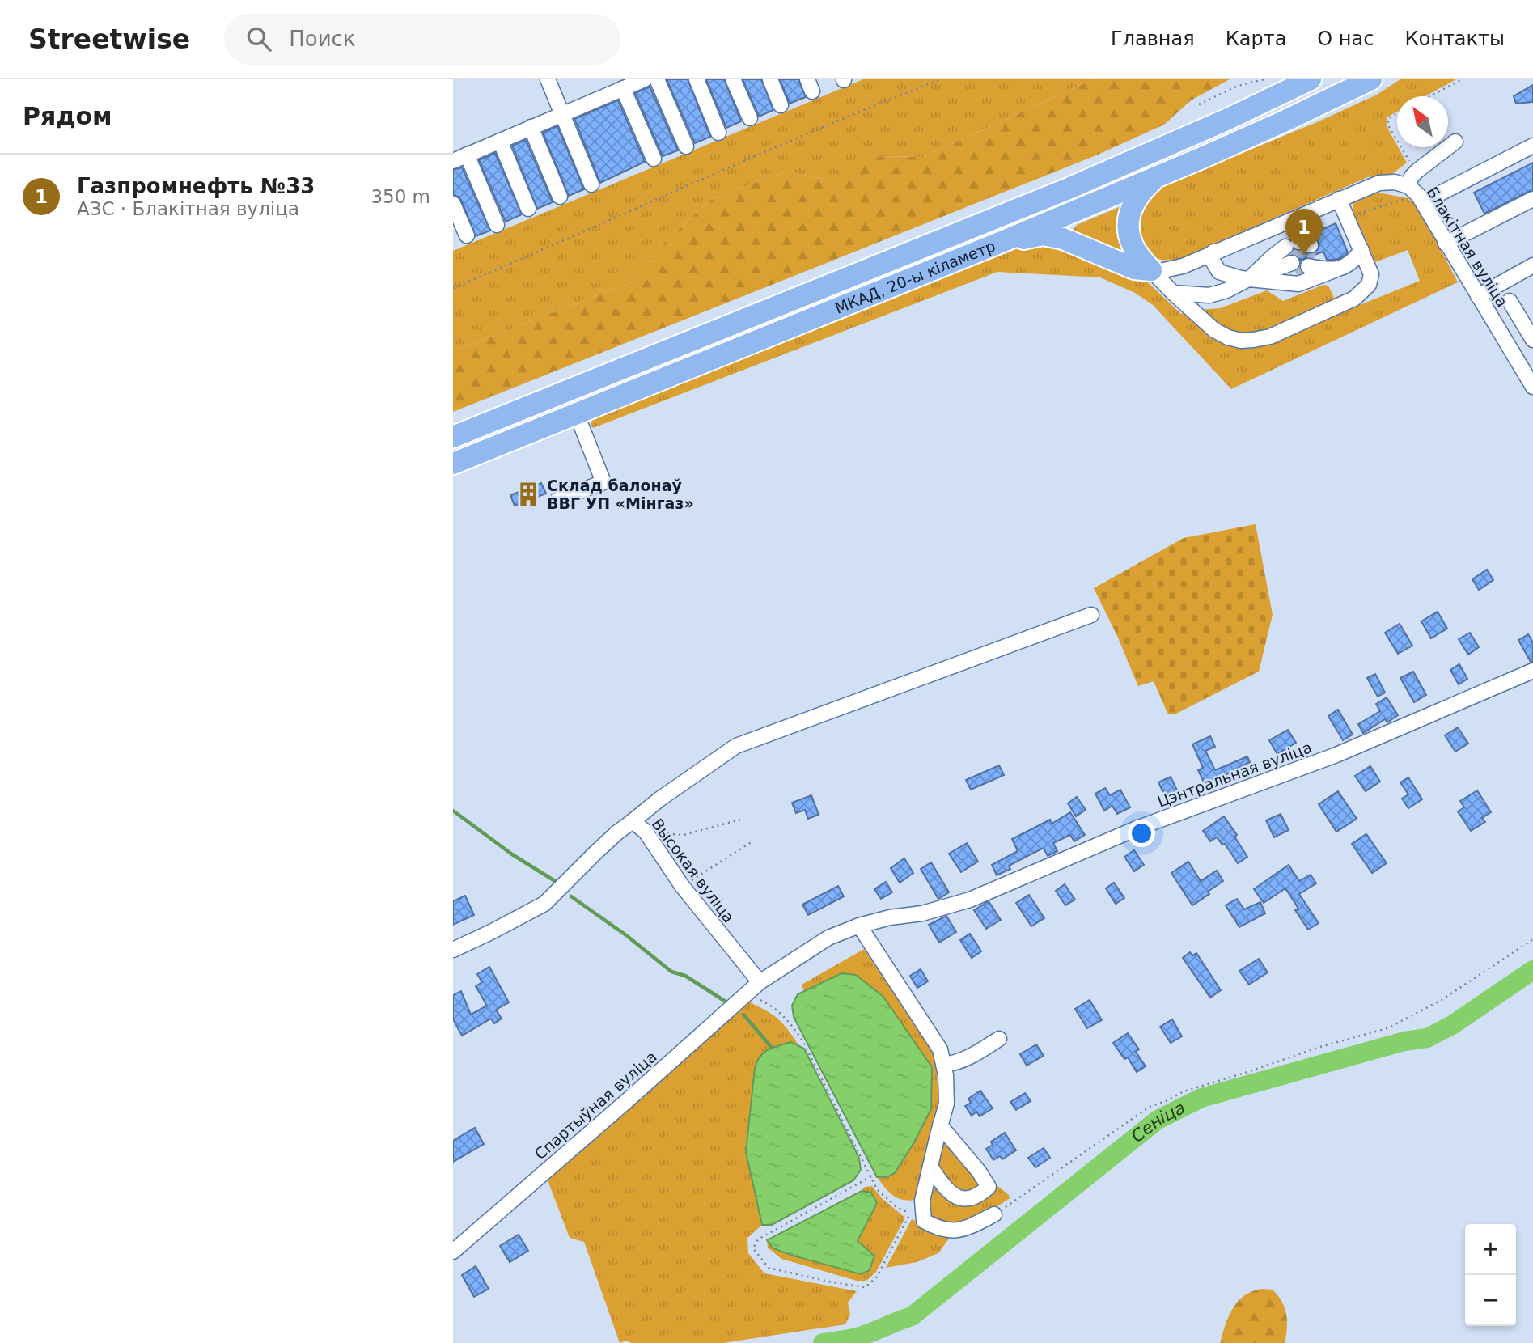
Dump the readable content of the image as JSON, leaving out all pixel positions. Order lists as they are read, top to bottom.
{
  "streets": {
    "highway": ["МКАД, 20-ы кіламетр"],
    "street": [
      "Блакітная вуліца",
      "Цэнтральная вуліца",
      "Высокая вуліца",
      "Спартыўная вуліца"
    ]
  },
  "crossings": [
    ["Цэнтральная вуліца", "Высокая вуліца"],
    ["Цэнтральная вуліца", "Спартыўная вуліца"],
    ["Высокая вуліца", "Спартыўная вуліца"]
  ],
  "water": ["Сеніца"],
  "places": {
    "building": ["Склад балонаў ВВГ УП «Мінгаз»"]
  },
  "north": "top left",
  "page": {
    "header": "Streetwise",
    "search": "Поиск",
    "nav": [
      "Главная",
      "Карта",
      "О нас",
      "Контакты"
    ],
    "heading": "Рядом",
    "list": [
      {
        "mark": "1",
        "name": "Газпромнефть №33",
        "note": "АЗС · Блакітная вуліца",
        "value": "350 m"
      }
    ],
    "pins": "1",
    "map_buttons": ["+", "−"]
  }
}
